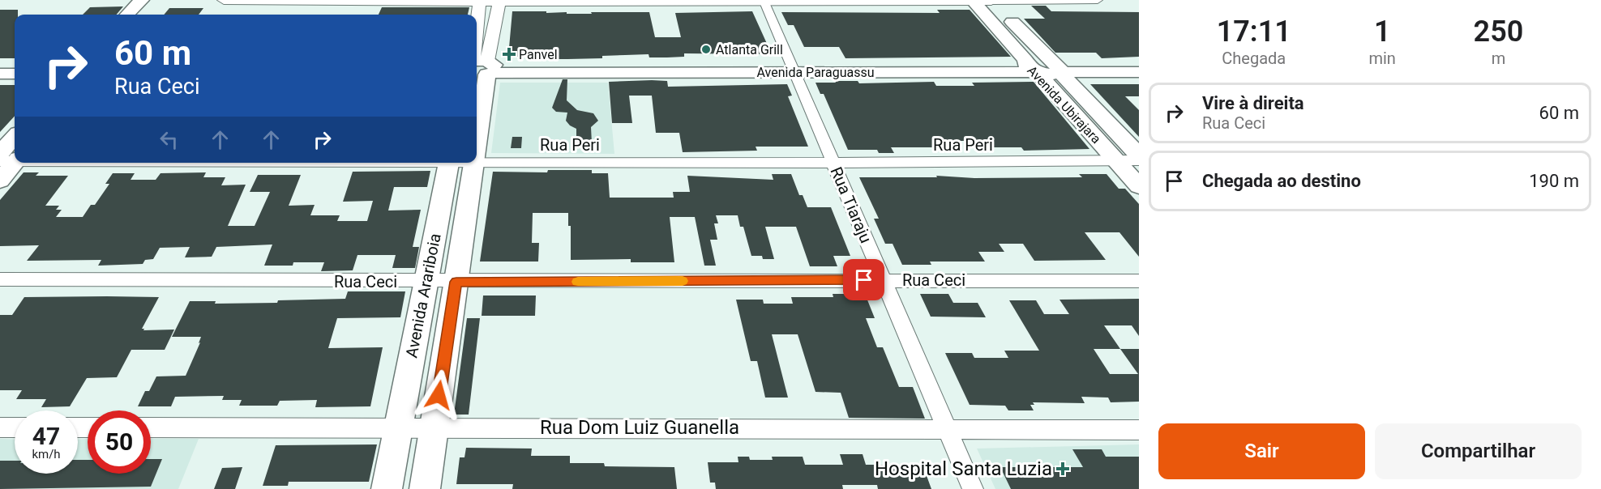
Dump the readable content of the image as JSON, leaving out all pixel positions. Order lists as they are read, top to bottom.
{
  "streets": {
    "main road": ["Avenida Paraguassu", "Avenida Ubirajara", "Avenida Arariboia"],
    "street": [
      "Rua Peri",
      "Rua Tiaraju",
      "Rua Ceci",
      "Rua Dom Luiz Guanella"
    ]
  },
  "crossings": [
    ["Avenida Paraguassu", "Avenida Ubirajara"],
    ["Avenida Paraguassu", "Rua Tiaraju"],
    ["Avenida Paraguassu", "Avenida Arariboia"],
    ["Avenida Ubirajara", "Rua Peri"],
    ["Rua Peri", "Rua Tiaraju"],
    ["Rua Tiaraju", "Rua Ceci"],
    ["Rua Tiaraju", "Rua Dom Luiz Guanella"],
    ["Rua Ceci", "Avenida Arariboia"],
    ["Avenida Arariboia", "Rua Dom Luiz Guanella"]
  ],
  "places": {
    "other": ["Atlanta Grill"],
    "health": ["Panvel", "Hospital Santa Luzia"]
  },
  "page": {
    "eta": [
      "17:11",
      "Chegada",
      "1",
      "min",
      "250",
      "m"
    ],
    "turn": ["60 m", "Rua Ceci"],
    "list": [
      {
        "name": "Vire à direita",
        "note": "Rua Ceci",
        "value": "60 m"
      },
      {
        "name": "Chegada ao destino",
        "value": "190 m"
      }
    ],
    "speed": "47 km/h",
    "limit": "50",
    "buttons": ["Sair", "Compartilhar"]
  }
}
